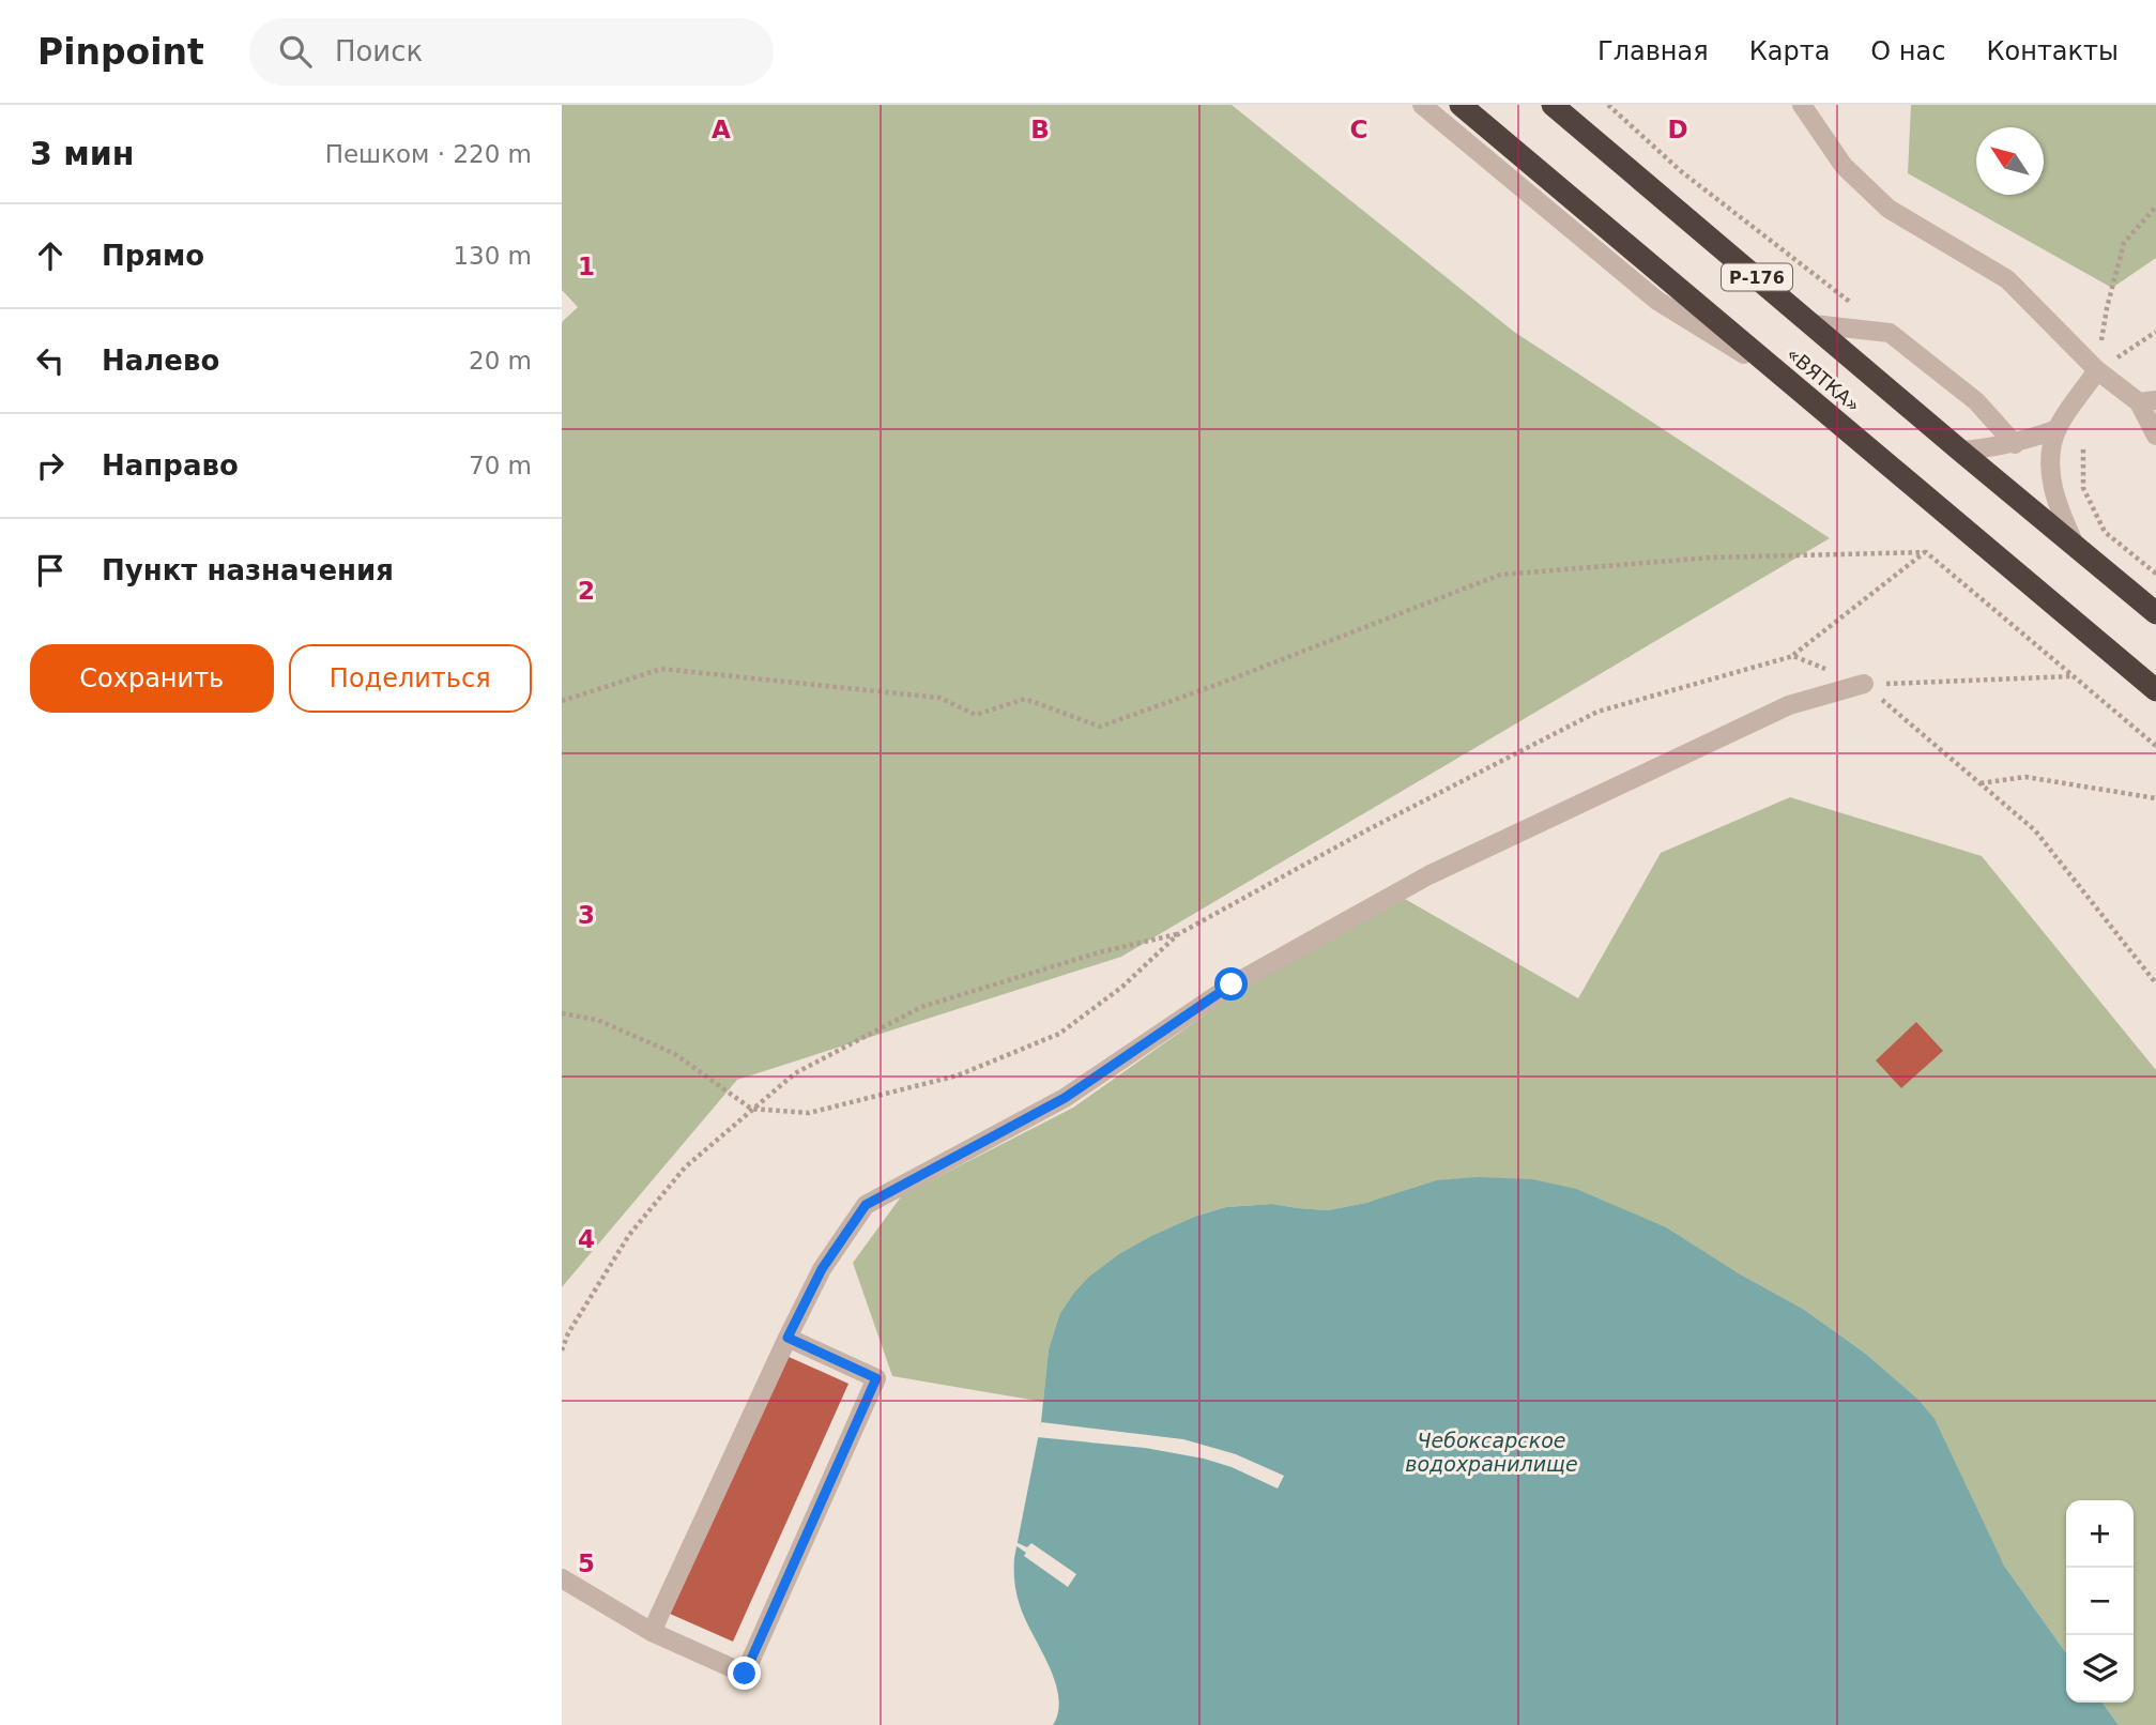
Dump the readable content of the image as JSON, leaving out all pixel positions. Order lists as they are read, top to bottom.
{
  "streets": {
    "highway": ["Р-176", "«ВЯТКА»"]
  },
  "water": ["Чебоксарское водохранилище"],
  "north": "top left",
  "page": {
    "header": "Pinpoint",
    "search": "Поиск",
    "nav": [
      "Главная",
      "Карта",
      "О нас",
      "Контакты"
    ],
    "heading": ["3 мин", "Пешком · 220 m"],
    "list": [
      ["Прямо", "130 m"],
      ["Налево", "20 m"],
      ["Направо", "70 m"],
      "Пункт назначения"
    ],
    "buttons": ["Сохранить", "Поделиться"],
    "map_buttons": ["+", "−"]
  },
  "grid": {
    "columns": [
      "A",
      "B",
      "C",
      "D"
    ],
    "rows": [
      "1",
      "2",
      "3",
      "4",
      "5"
    ]
  }
}
